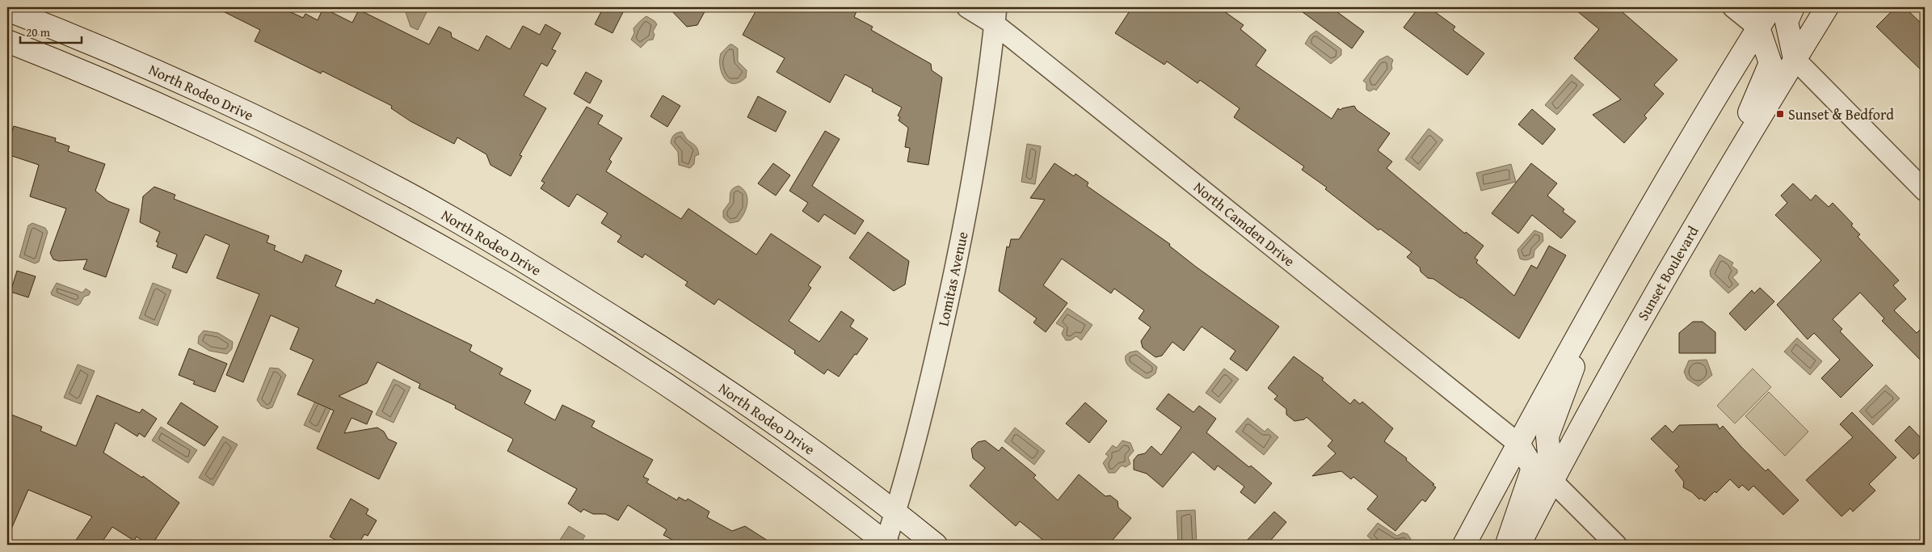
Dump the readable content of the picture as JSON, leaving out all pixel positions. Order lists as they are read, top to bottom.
{
  "streets": {
    "street": [
      "North Rodeo Drive",
      "North Camden Drive",
      "Sunset Boulevard",
      "Lomitas Avenue"
    ]
  },
  "crossings": [
    ["North Rodeo Drive", "Lomitas Avenue"],
    ["North Camden Drive", "Lomitas Avenue"]
  ],
  "places": {
    "transit": ["Sunset & Bedford"]
  },
  "scale_bar": "20 m"
}
